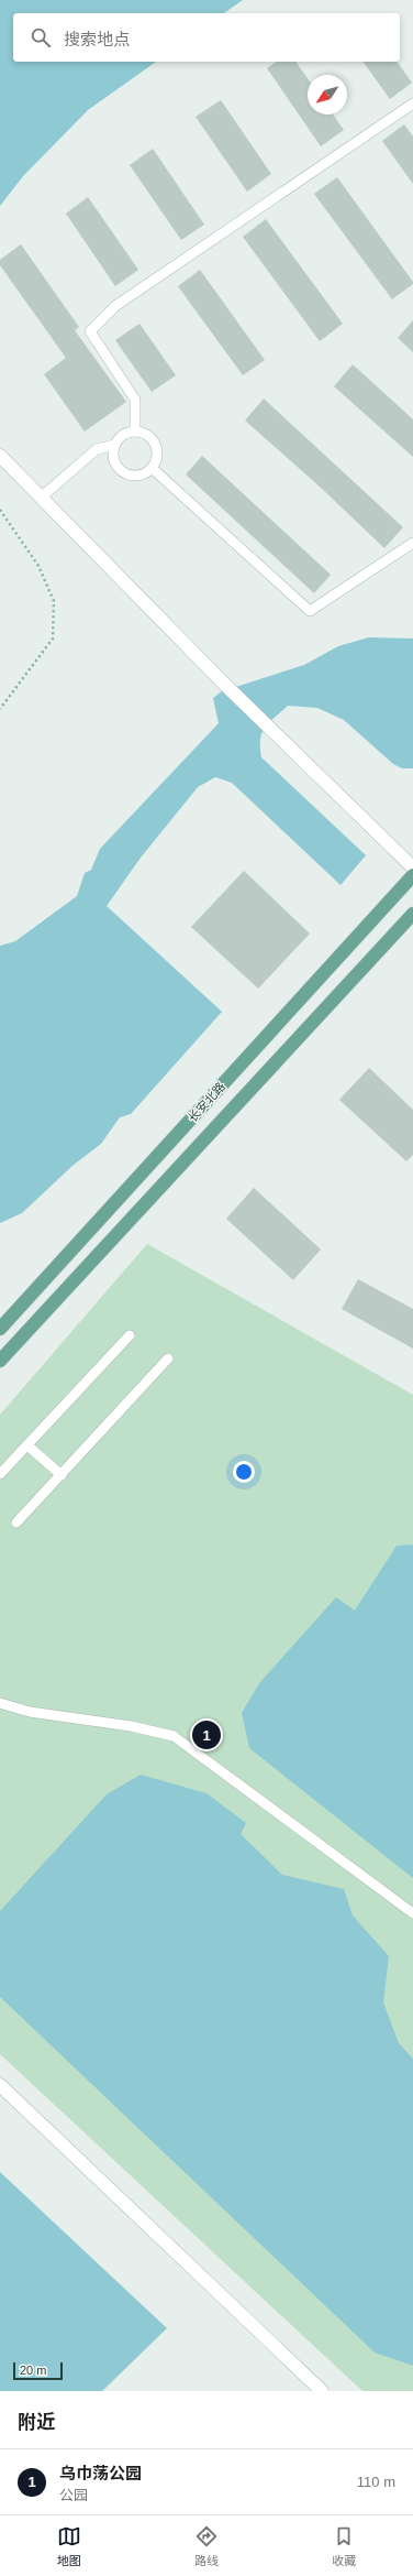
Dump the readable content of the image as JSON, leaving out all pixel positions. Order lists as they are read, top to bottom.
{
  "streets": {
    "main road": ["长安北路"]
  },
  "scale_bar": "20 m",
  "north": "bottom left",
  "page": {
    "search": "搜索地点",
    "pins": "1",
    "scale": "20 m",
    "heading": "附近",
    "list": [
      {
        "mark": "1",
        "name": "乌巾荡公园",
        "note": "公园",
        "value": "110 m"
      }
    ],
    "nav": ["地图", "路线", "收藏"]
  }
}
